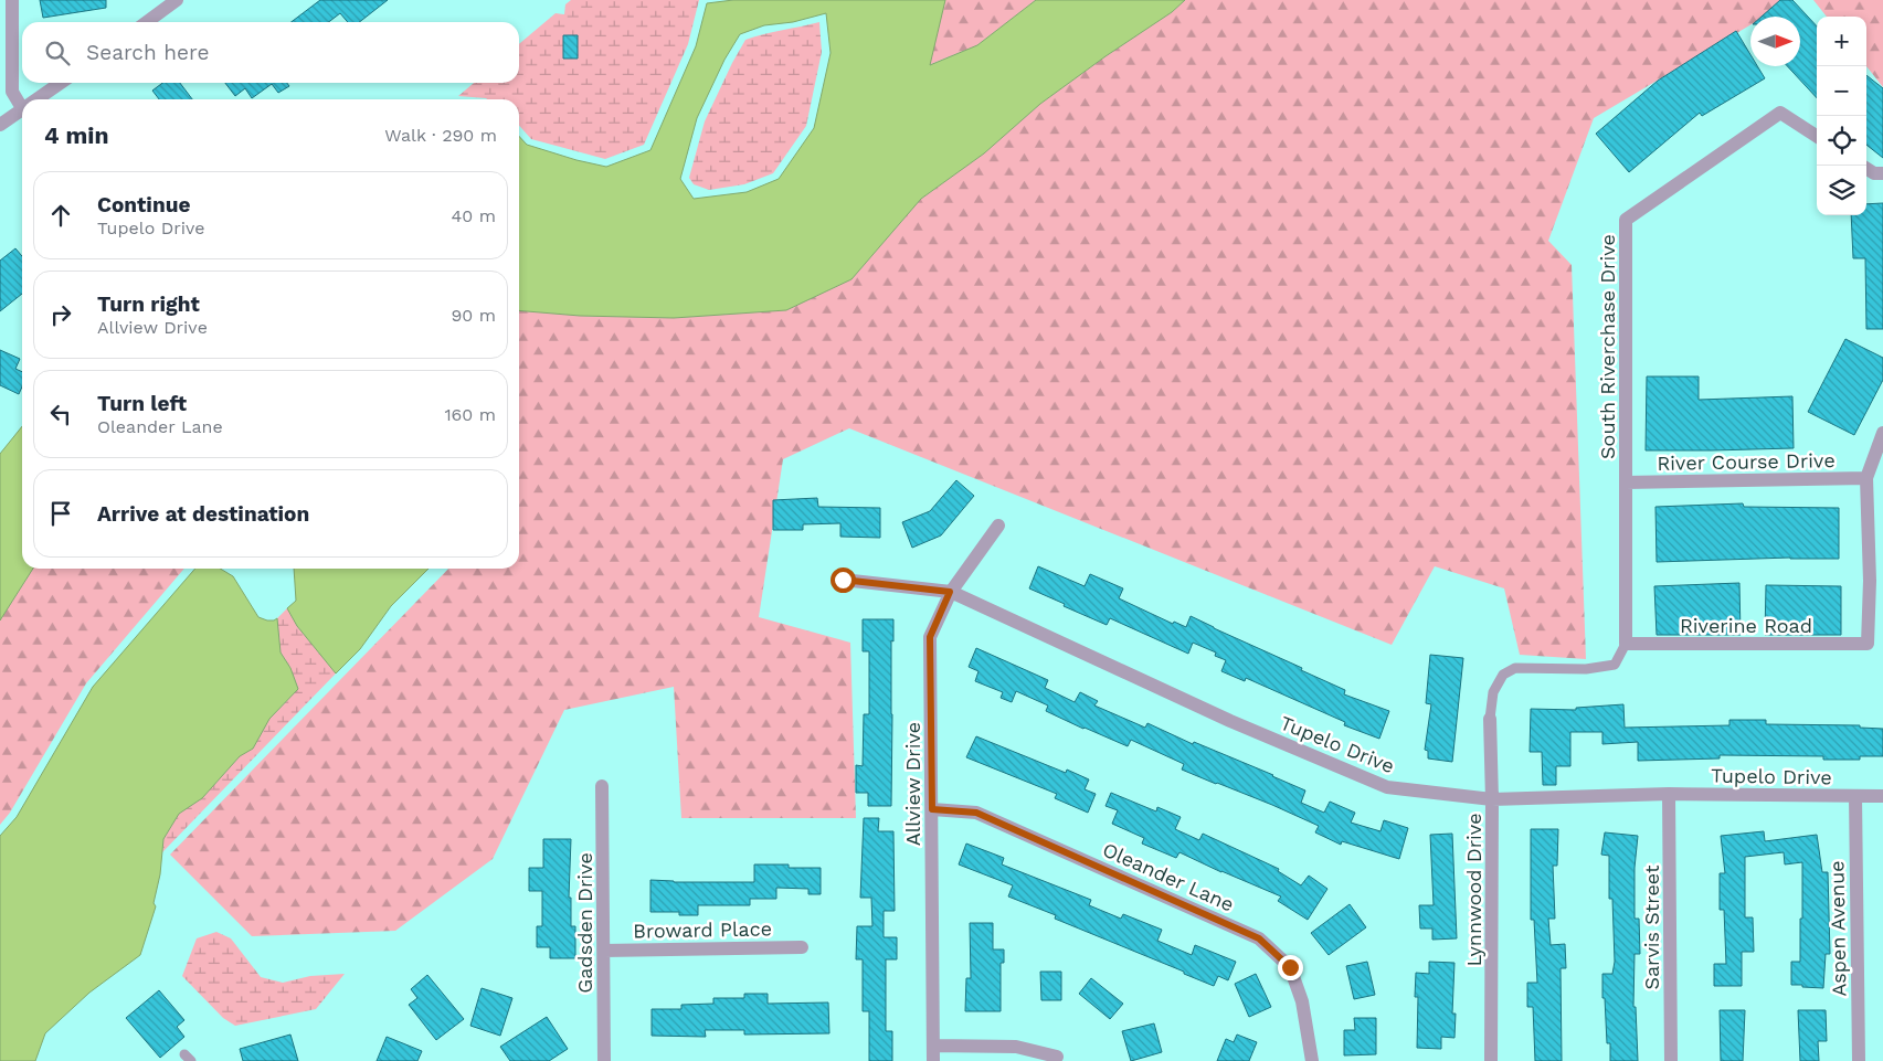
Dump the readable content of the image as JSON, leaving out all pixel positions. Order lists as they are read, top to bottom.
{
  "streets": {
    "street": [
      "South Riverchase Drive",
      "River Course Drive",
      "Riverine Road",
      "Tupelo Drive",
      "Allview Drive",
      "Oleander Lane",
      "Lynnwood Drive",
      "Gadsden Drive",
      "Sarvis Street",
      "Aspen Avenue",
      "Broward Place"
    ]
  },
  "crossings": [
    ["South Riverchase Drive", "River Course Drive"],
    ["South Riverchase Drive", "Riverine Road"],
    ["Tupelo Drive", "Allview Drive"],
    ["Tupelo Drive", "Lynnwood Drive"],
    ["Tupelo Drive", "Sarvis Street"],
    ["Tupelo Drive", "Aspen Avenue"],
    ["Allview Drive", "Oleander Lane"],
    ["Gadsden Drive", "Broward Place"]
  ],
  "north": "right",
  "page": {
    "map_buttons": ["+", "−"],
    "search": "Search here",
    "heading": ["4 min", "Walk · 290 m"],
    "list": [
      ["Continue", "Tupelo Drive", "40 m"],
      ["Turn right", "Allview Drive", "90 m"],
      ["Turn left", "Oleander Lane", "160 m"],
      "Arrive at destination"
    ]
  }
}
